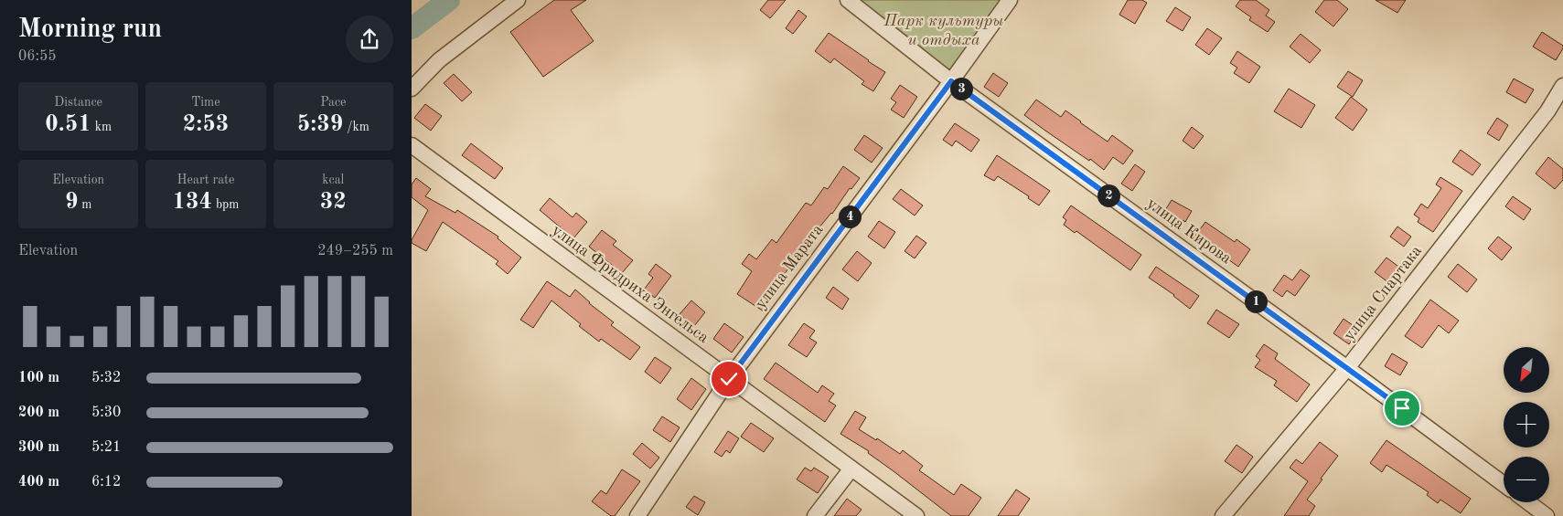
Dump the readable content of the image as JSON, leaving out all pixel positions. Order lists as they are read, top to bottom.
{
  "streets": {
    "street": [
      "улица Кирова",
      "улица Марата",
      "улица Фридриха Энгельса",
      "улица Спартака"
    ]
  },
  "crossings": [
    ["улица Кирова", "улица Марата"],
    ["улица Кирова", "улица Спартака"],
    ["улица Марата", "улица Фридриха Энгельса"]
  ],
  "parks": ["Парк культуры и отдыха"],
  "north": "bottom left",
  "page": {
    "heading": ["Morning run", "06:55"],
    "stats": [
      ["Distance", "0.51 km"],
      ["Time", "2:53"],
      ["Pace", "5:39 /km"],
      ["Elevation", "9 m"],
      ["Heart rate", "134 bpm"],
      ["kcal", "32"]
    ],
    "pins": [
      "3",
      "2",
      "4",
      "1"
    ],
    "chart": ["Elevation", "249–255 m"],
    "map_buttons": ["+", "−"],
    "list": [
      {
        "name": "100 m",
        "note": "5:32"
      },
      {
        "name": "200 m",
        "note": "5:30"
      },
      {
        "name": "300 m",
        "note": "5:21"
      },
      {
        "name": "400 m",
        "note": "6:12"
      }
    ]
  }
}
